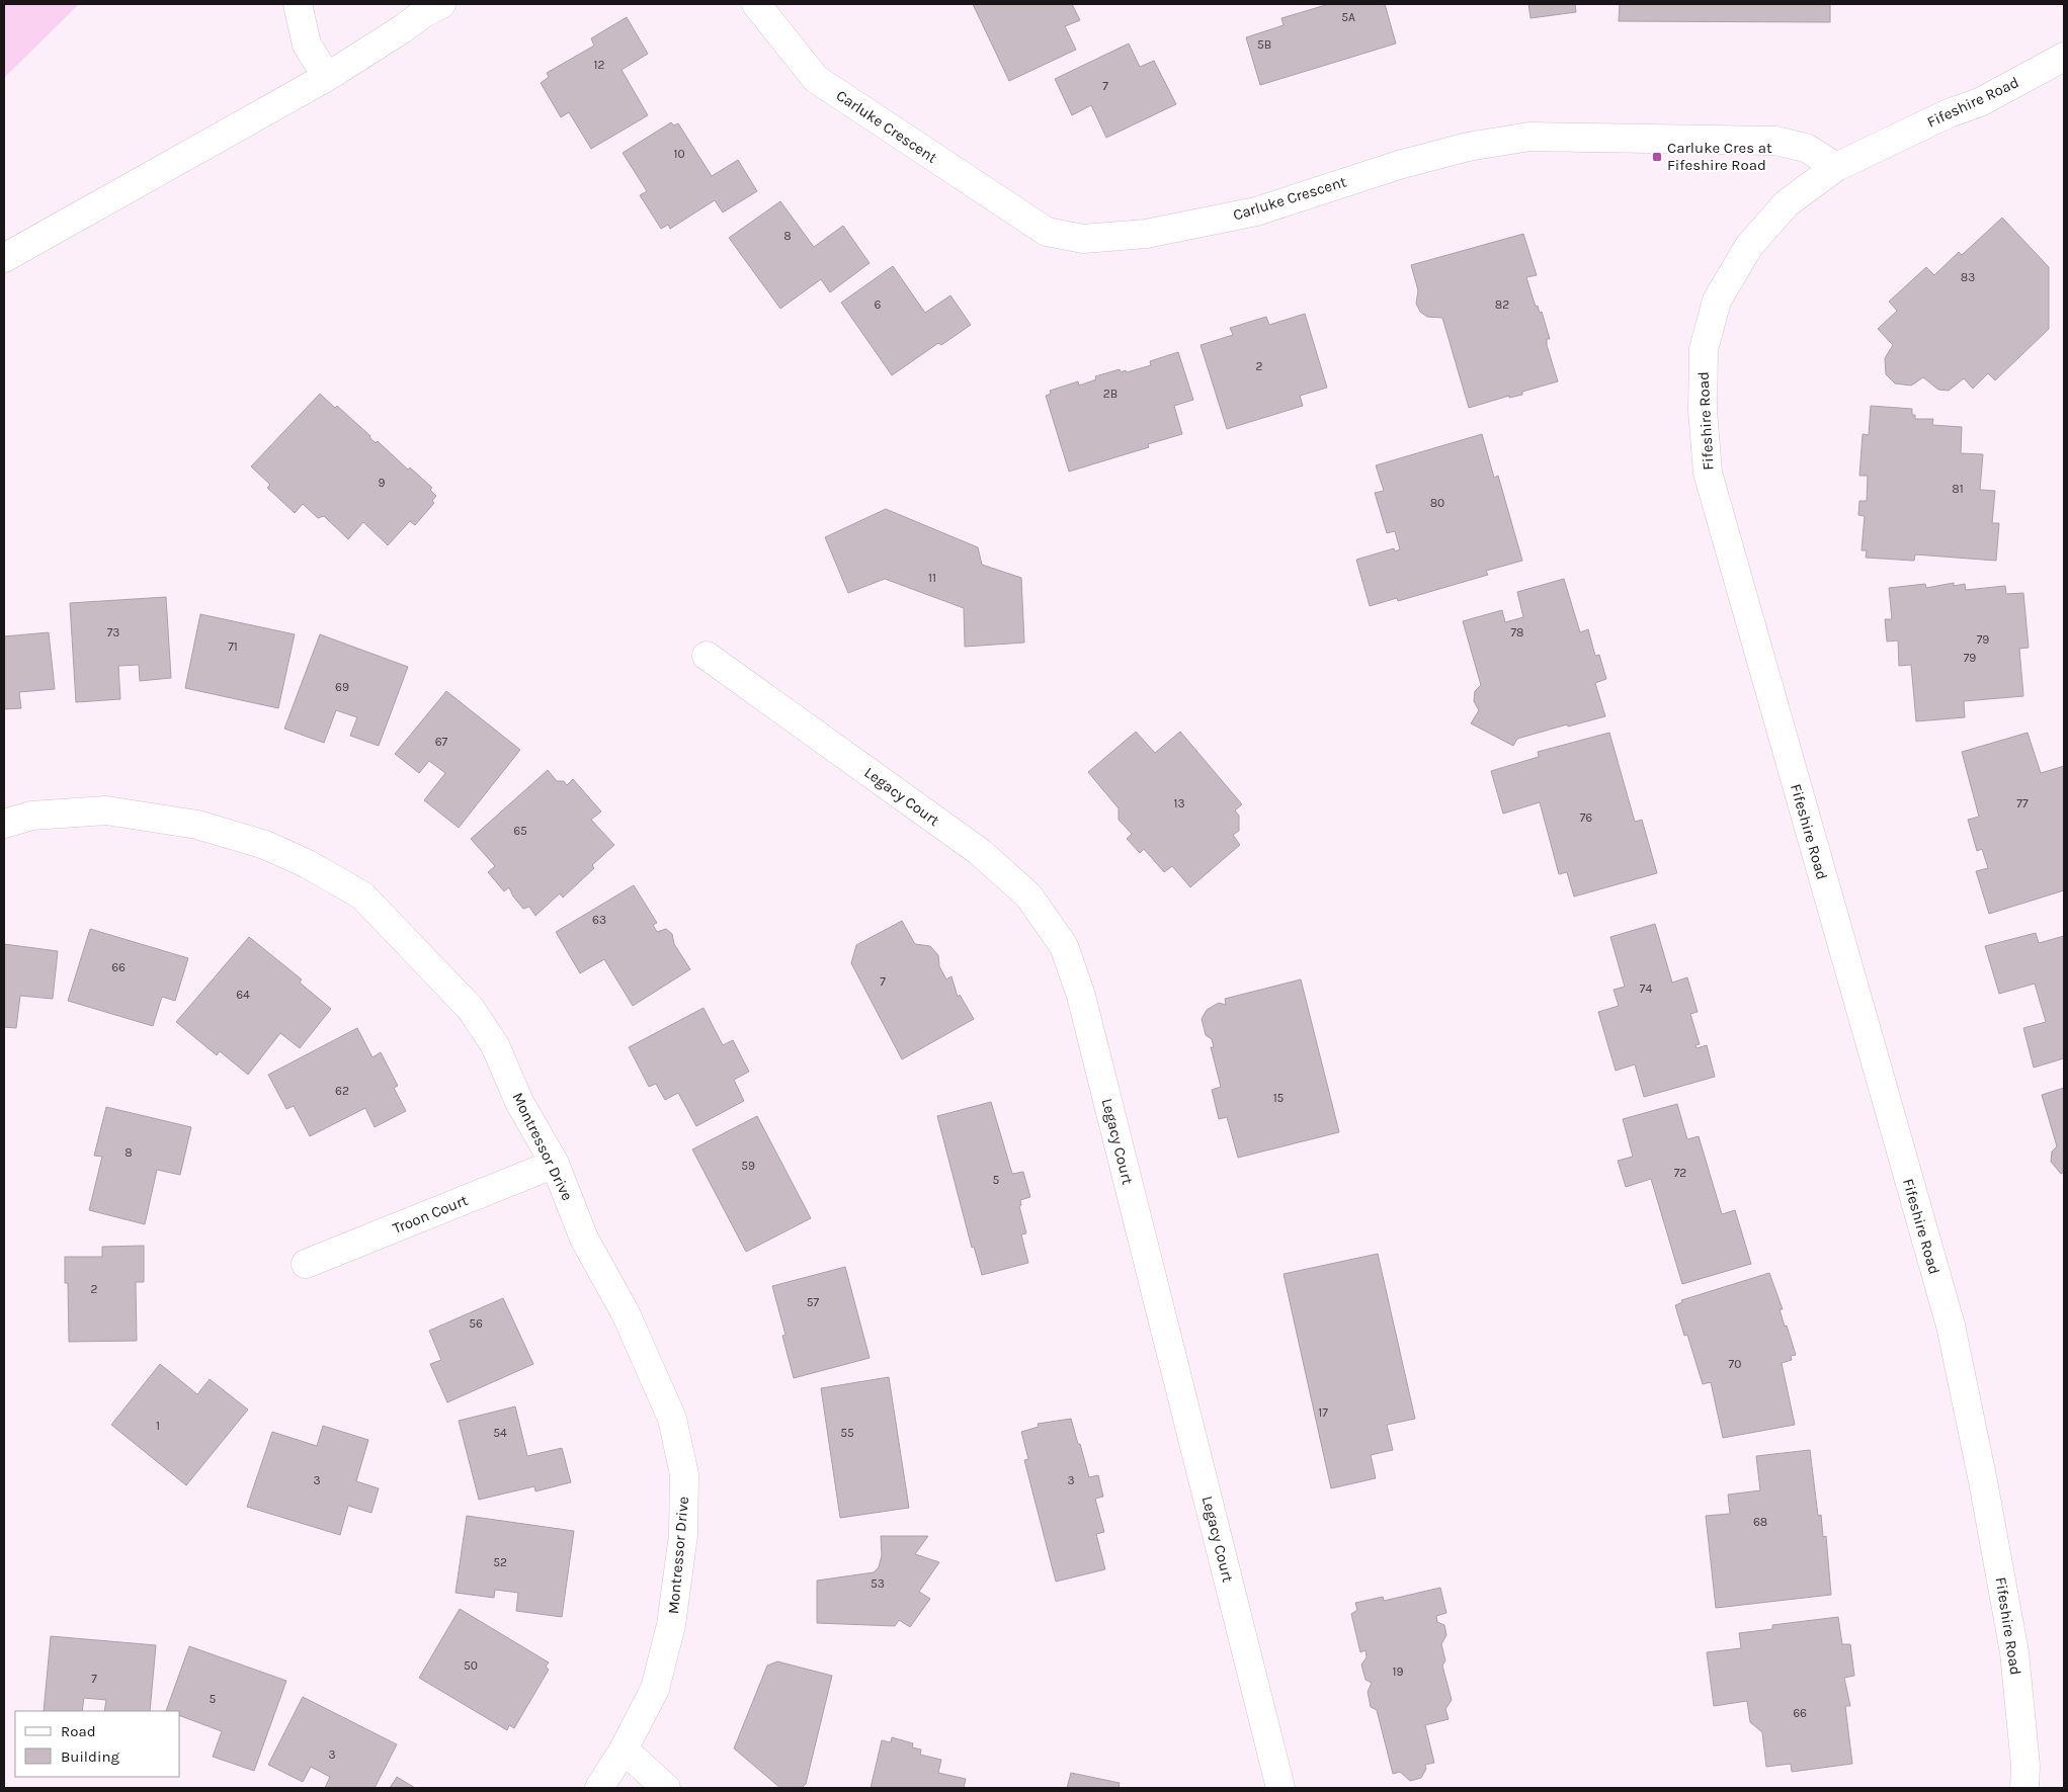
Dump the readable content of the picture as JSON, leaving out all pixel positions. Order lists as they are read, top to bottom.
{
  "streets": {
    "street": [
      "Fifeshire Road",
      "Carluke Crescent",
      "Legacy Court",
      "Montressor Drive",
      "Troon Court"
    ]
  },
  "crossings": [
    ["Fifeshire Road", "Carluke Crescent"],
    ["Montressor Drive", "Troon Court"]
  ],
  "places": {
    "transit": ["Carluke Cres at Fifeshire Road"]
  },
  "house_numbers": [
    "5A",
    "5B",
    "12",
    "7",
    "10",
    "8",
    "83",
    "6",
    "82",
    "2",
    "2B",
    "9",
    "81",
    "80",
    "11",
    "73",
    "78",
    "79",
    "71",
    "79",
    "69",
    "67",
    "13",
    "77",
    "76",
    "65",
    "63",
    "66",
    "7",
    "74",
    "64",
    "62",
    "15",
    "8",
    "59",
    "72",
    "5",
    "2",
    "57",
    "56",
    "70",
    "17",
    "1",
    "54",
    "55",
    "3",
    "3",
    "68",
    "52",
    "53",
    "50",
    "19",
    "7",
    "5",
    "66",
    "3"
  ],
  "legend": ["Road", "Building"]
}
